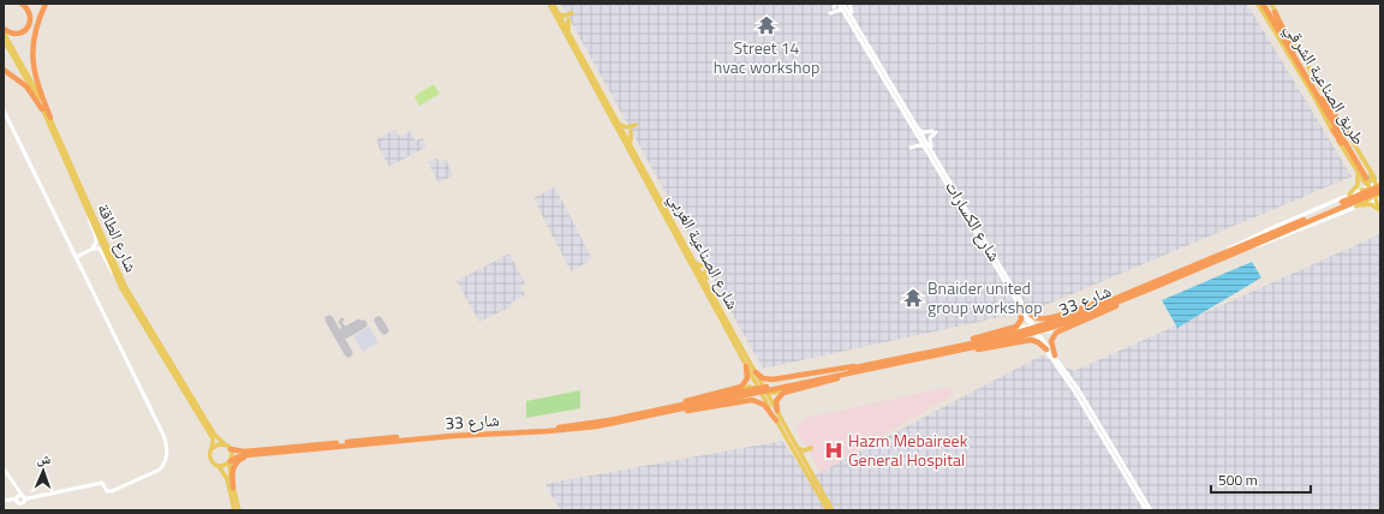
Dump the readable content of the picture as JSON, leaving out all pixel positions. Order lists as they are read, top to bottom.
{
  "streets": {
    "highway": ["طريق الصناعية الشرقي", "شارع 33"],
    "main road": ["شارع الطاقة", "شارع الصناعية الغربي"],
    "street": ["شارع الكسارات"]
  },
  "crossings": [
    ["شارع الطاقة", "شارع 33"]
  ],
  "places": {
    "temple": ["Street 14 hvac workshop", "Bnaider united group workshop"],
    "hospital": ["Hazm Mebaireek General Hospital"]
  },
  "scale_bar": "500 m",
  "north": "top"
}
